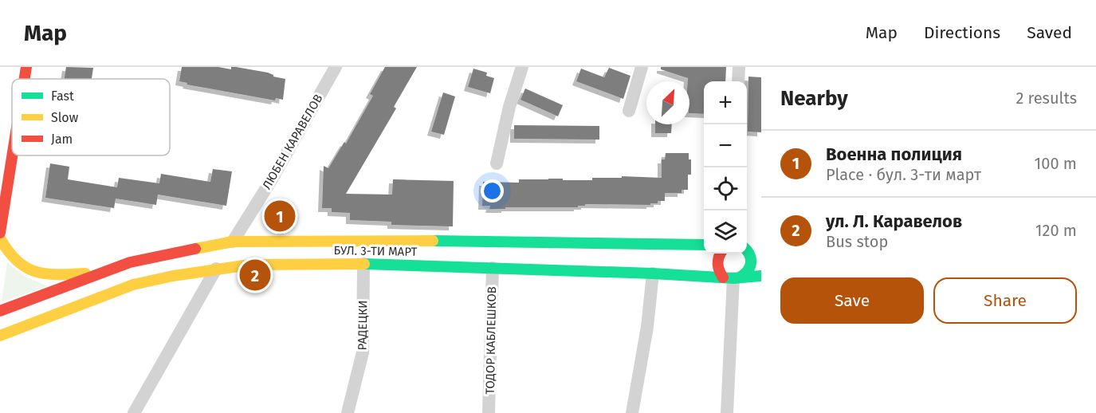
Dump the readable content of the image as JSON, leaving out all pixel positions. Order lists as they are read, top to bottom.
{
  "streets": {
    "main road": ["БУЛ. 3-ТИ МАРТ"],
    "street": ["ЛЮБЕН КАРАВЕЛОВ", "РАДЕЦКИ", "ТОДОР КАБЛЕШКОВ"]
  },
  "crossings": [
    ["ЛЮБЕН КАРАВЕЛОВ", "БУЛ. 3-ТИ МАРТ"],
    ["БУЛ. 3-ТИ МАРТ", "РАДЕЦКИ"],
    ["БУЛ. 3-ТИ МАРТ", "ТОДОР КАБЛЕШКОВ"]
  ],
  "legend": ["Fast", "Slow", "Jam"],
  "north": "top right",
  "page": {
    "header": "Map",
    "nav": ["Map", "Directions", "Saved"],
    "heading": ["Nearby", "2 results"],
    "map_buttons": ["+", "−"],
    "list": [
      {
        "mark": "1",
        "name": "Военна полиция",
        "note": "Place · бул. 3-ти март",
        "value": "100 m"
      },
      {
        "mark": "2",
        "name": "ул. Л. Каравелов",
        "note": "Bus stop",
        "value": "120 m"
      }
    ],
    "pins": ["1", "2"],
    "buttons": ["Save", "Share"]
  }
}
